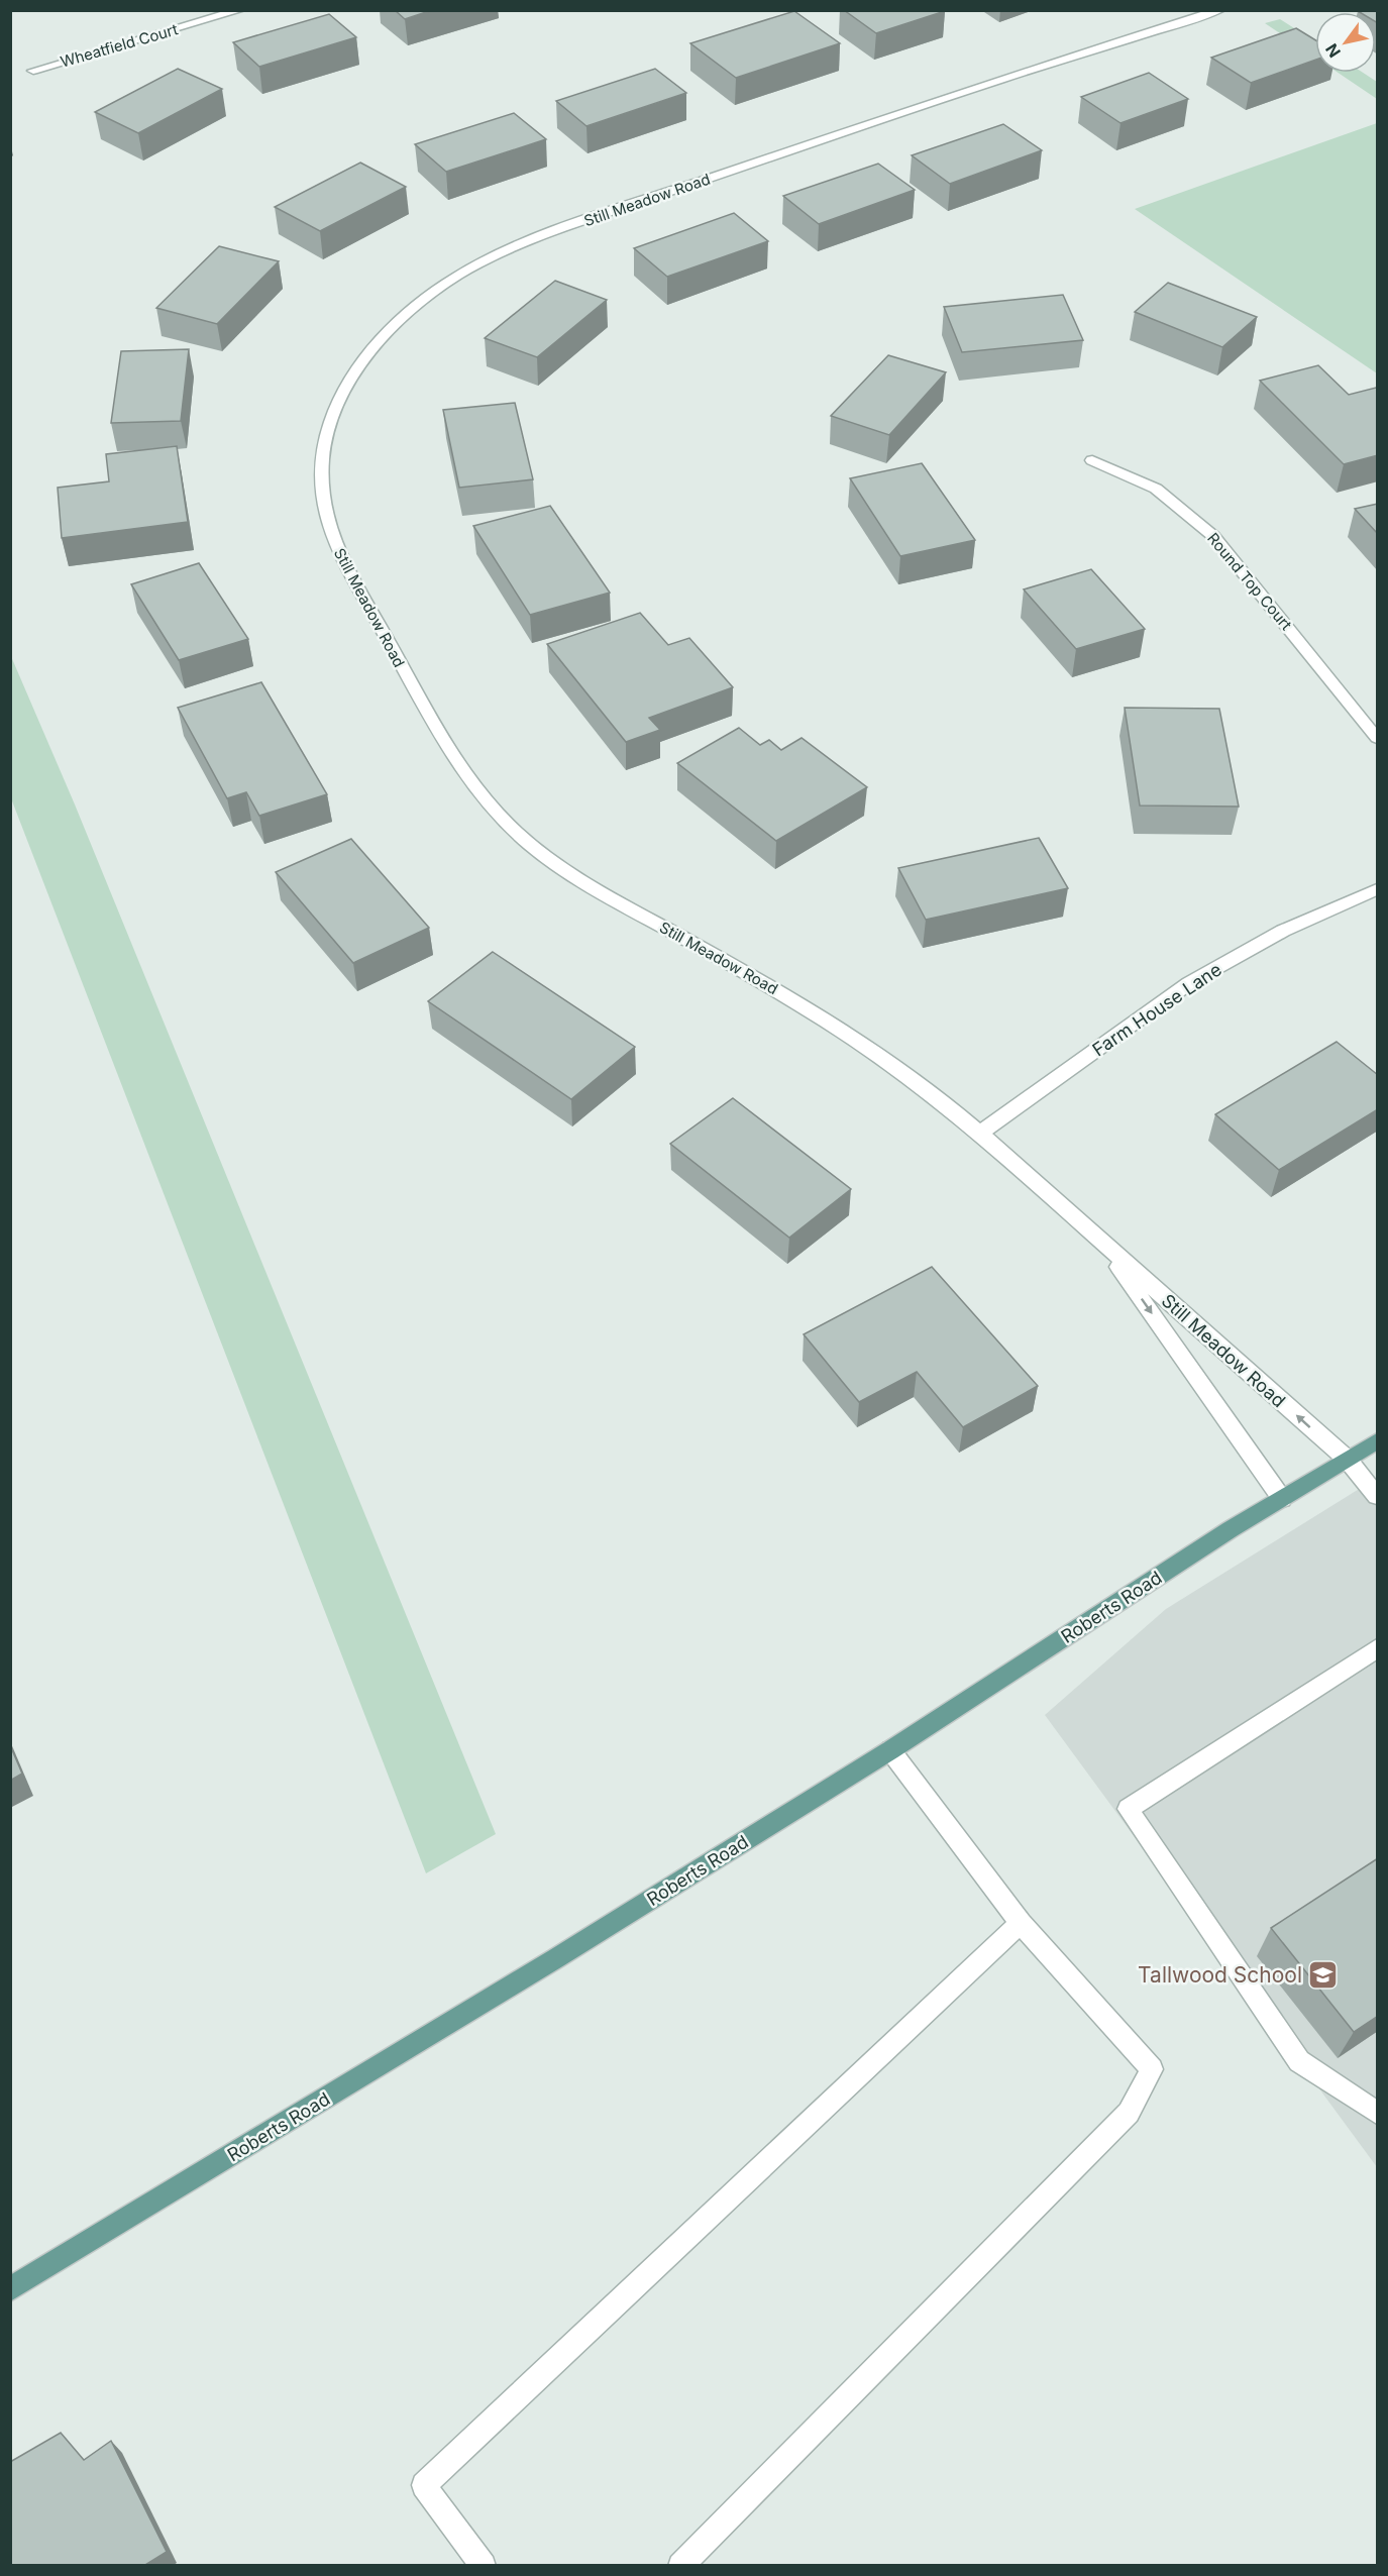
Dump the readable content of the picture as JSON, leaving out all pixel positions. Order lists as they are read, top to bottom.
{
  "streets": {
    "main road": ["Roberts Road"],
    "street": [
      "Wheatfield Court",
      "Still Meadow Road",
      "Round Top Court",
      "Farm House Lane"
    ]
  },
  "crossings": [
    ["Still Meadow Road", "Farm House Lane"],
    ["Still Meadow Road", "Roberts Road"]
  ],
  "places": {
    "school or university": ["Tallwood School"]
  },
  "north": "bottom left"
}
